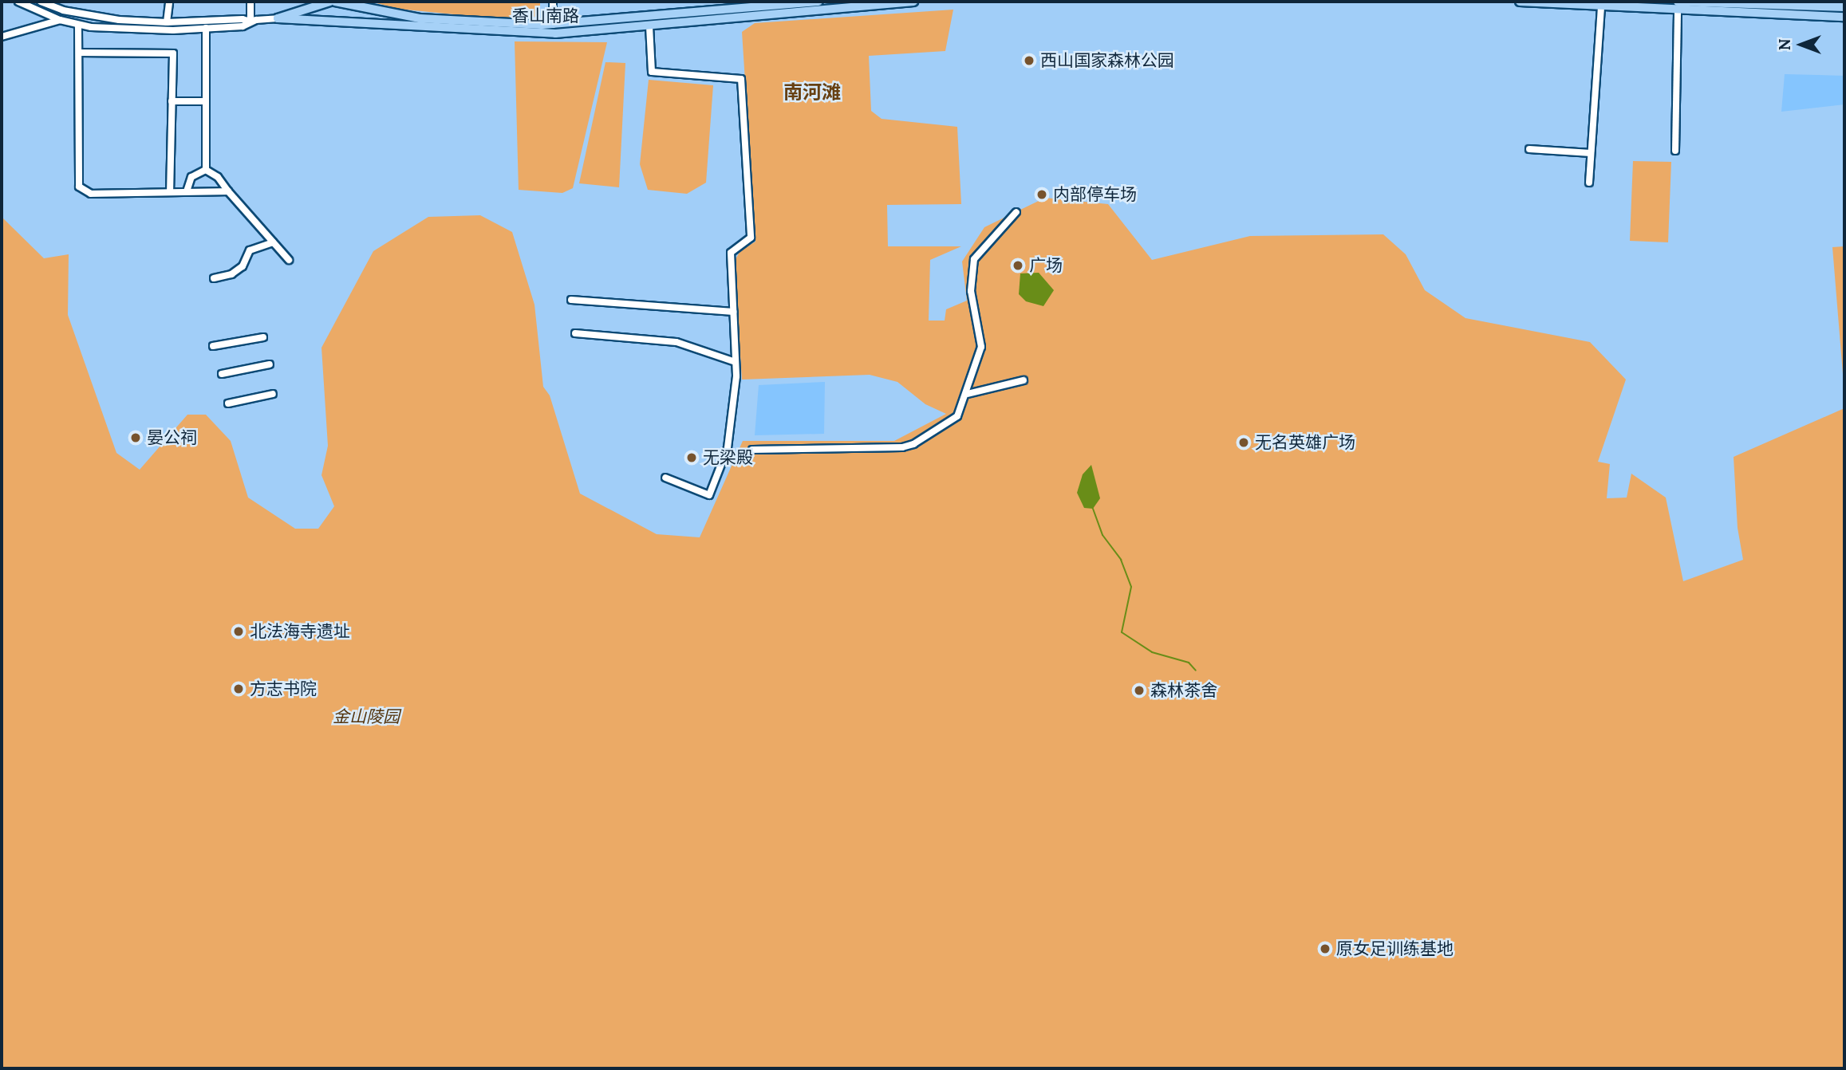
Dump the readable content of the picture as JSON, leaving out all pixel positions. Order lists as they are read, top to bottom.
{
  "streets": {
    "main road": ["香山南路"]
  },
  "districts": ["南河滩"],
  "parks": ["金山陵园"],
  "places": [
    "西山国家森林公园",
    "内部停车场",
    "广场",
    "晏公祠",
    "无名英雄广场",
    "无梁殿",
    "北法海寺遗址",
    "方志书院",
    "森林茶舍",
    "原女足训练基地"
  ],
  "north": "left"
}
